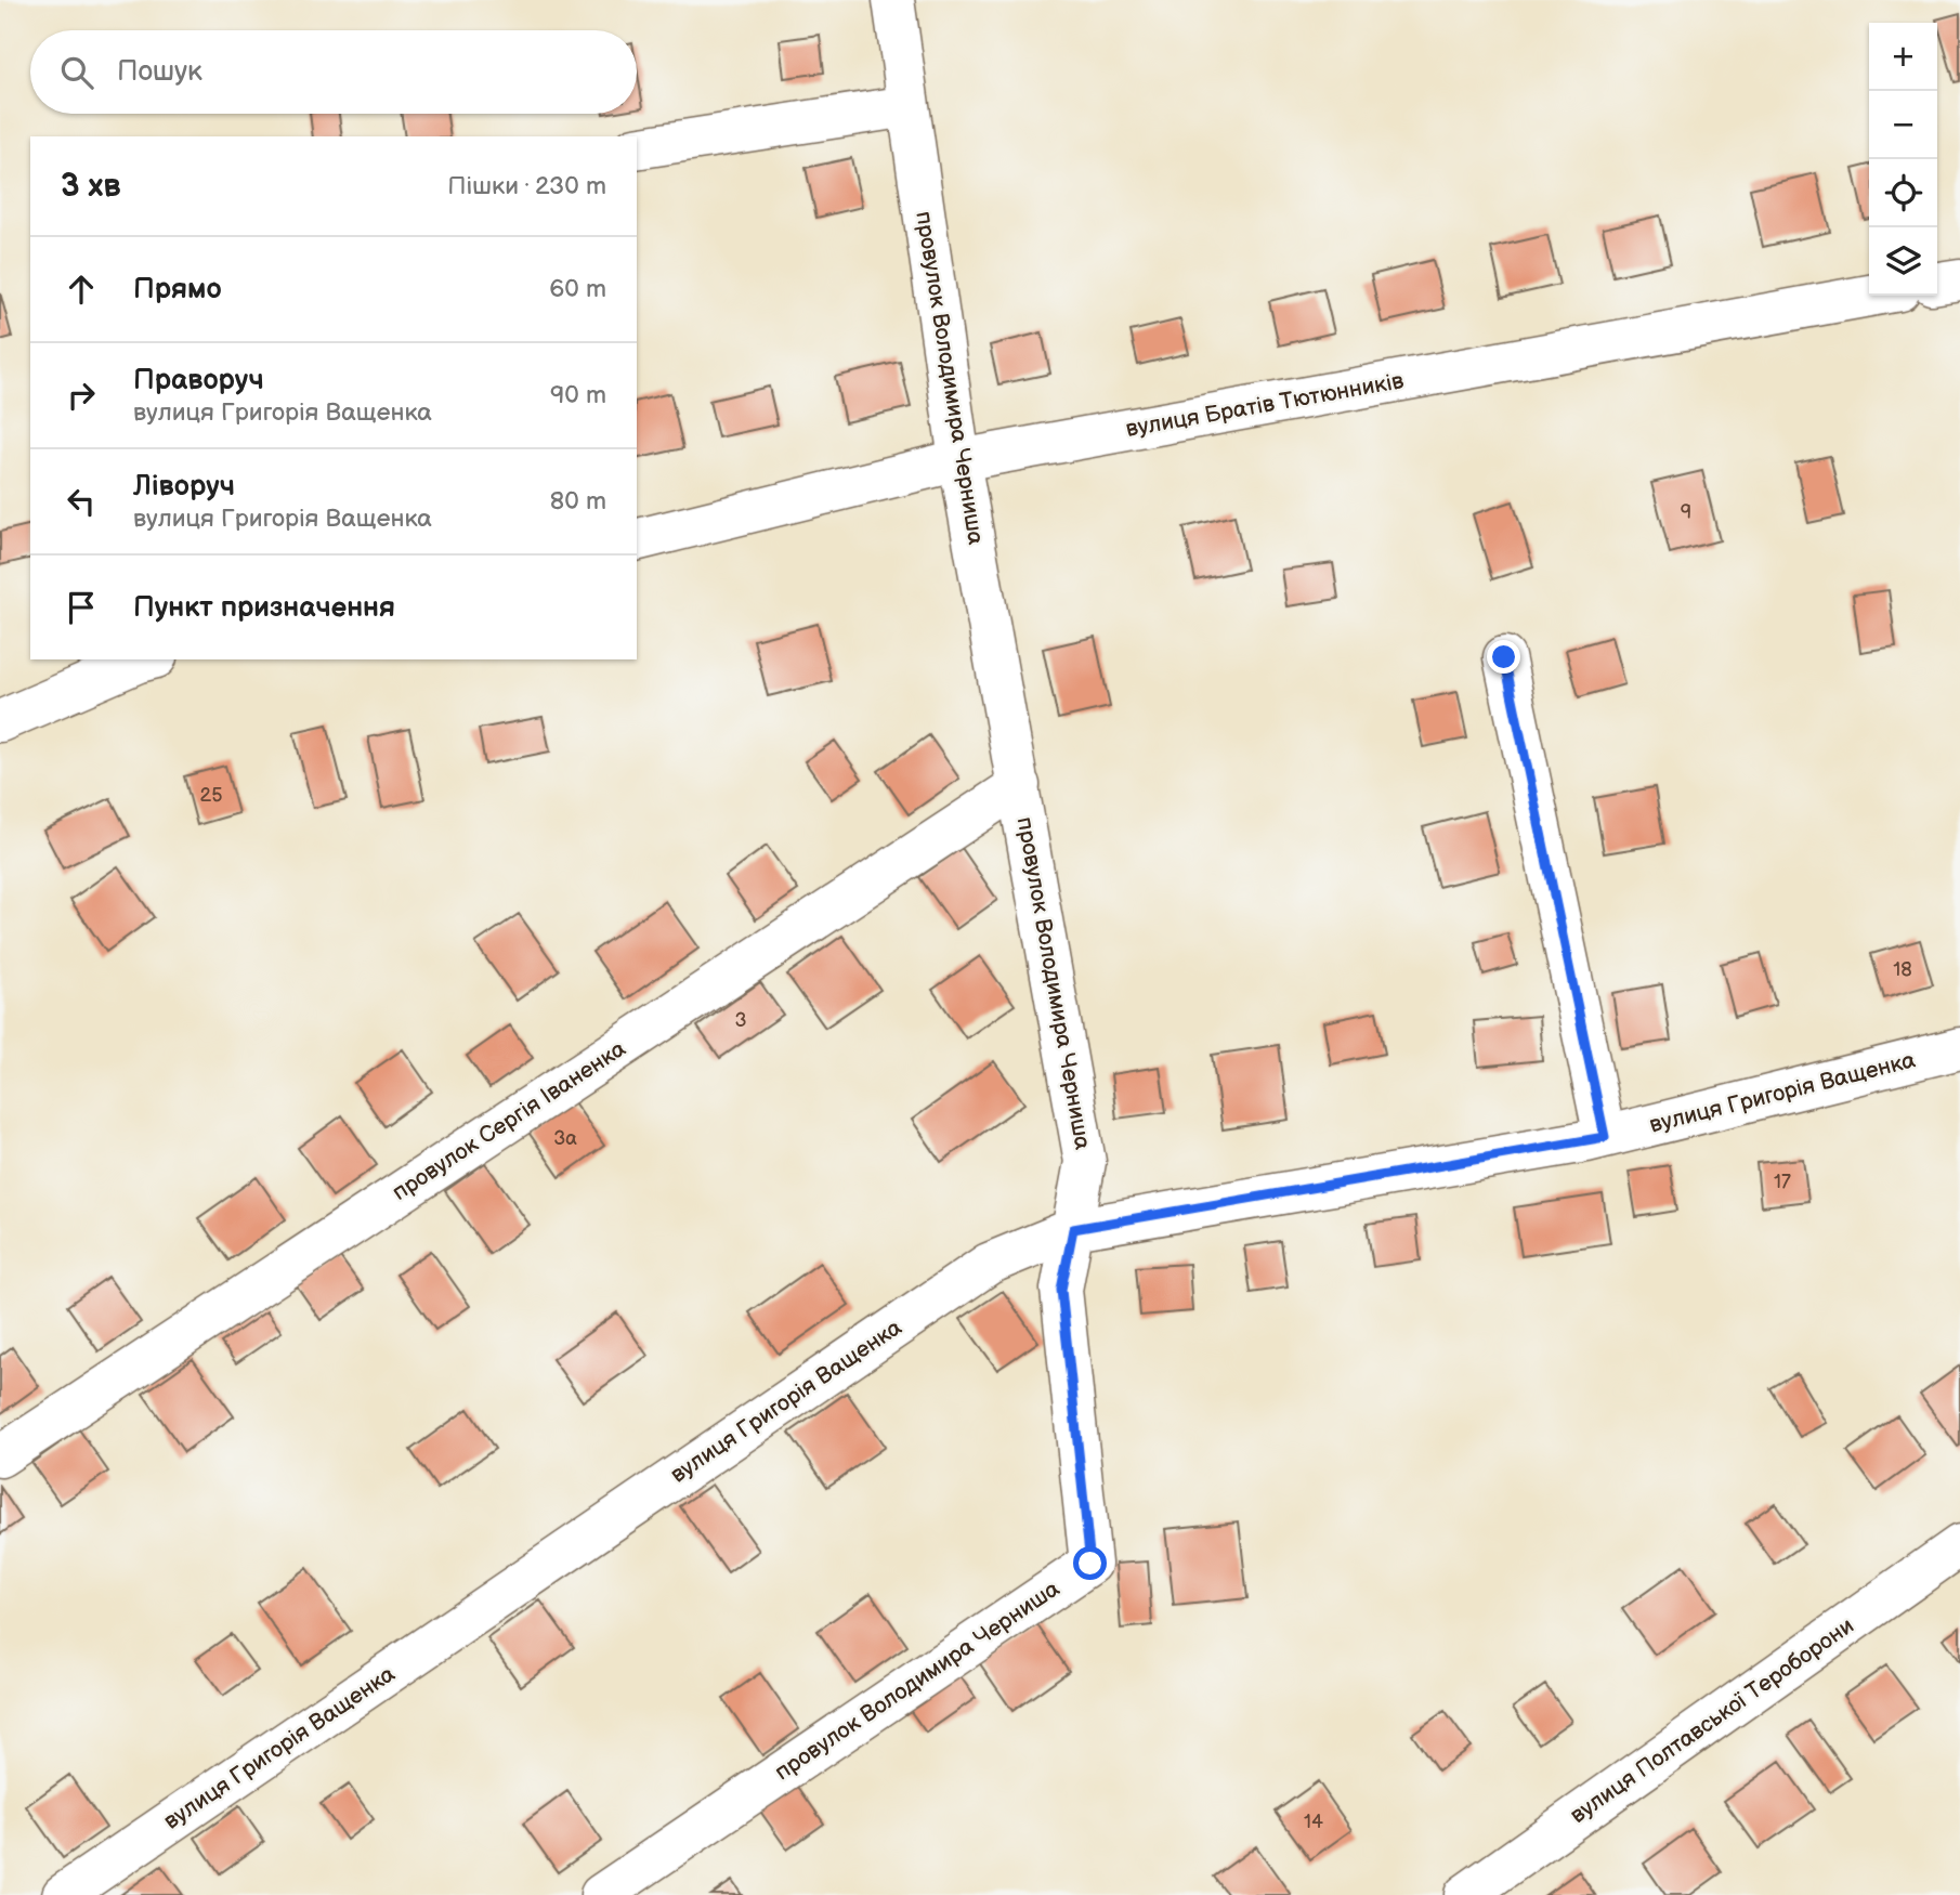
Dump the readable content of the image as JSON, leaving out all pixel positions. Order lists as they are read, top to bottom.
{
  "streets": {
    "street": [
      "провулок Володимира Черниша",
      "вулиця Братів Тютюнників",
      "вулиця Григорія Ващенка",
      "провулок Сергія Іваненка",
      "вулиця Полтавської Тероборони"
    ]
  },
  "crossings": [
    ["провулок Володимира Черниша", "вулиця Братів Тютюнників"],
    ["провулок Володимира Черниша", "вулиця Григорія Ващенка"],
    ["провулок Володимира Черниша", "провулок Сергія Іваненка"]
  ],
  "house_numbers": [
    "9",
    "25",
    "18",
    "3",
    "3а",
    "17",
    "14"
  ],
  "page": {
    "map_buttons": ["+", "−"],
    "search": "Пошук",
    "heading": ["3 хв", "Пішки · 230 m"],
    "list": [
      ["Прямо", "60 m"],
      ["Праворуч", "вулиця Григорія Ващенка", "90 m"],
      ["Ліворуч", "вулиця Григорія Ващенка", "80 m"],
      "Пункт призначення"
    ]
  }
}
